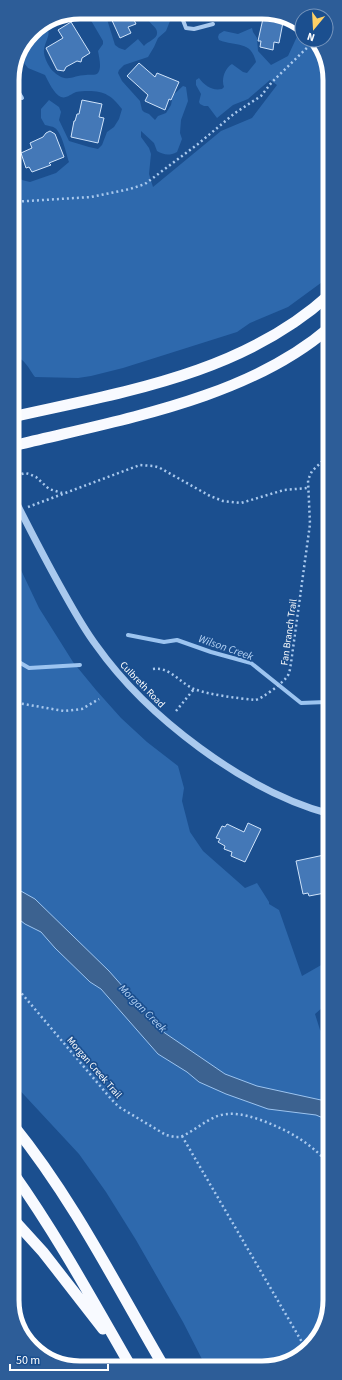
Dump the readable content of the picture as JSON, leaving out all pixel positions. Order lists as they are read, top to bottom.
{
  "streets": {
    "street": ["Culbreth Road"],
    "path": ["Fan Branch Trail", "Morgan Creek Trail"]
  },
  "water": ["Wilson Creek", "Morgan Creek"],
  "scale_bar": "50 m",
  "north": "bottom"
}
